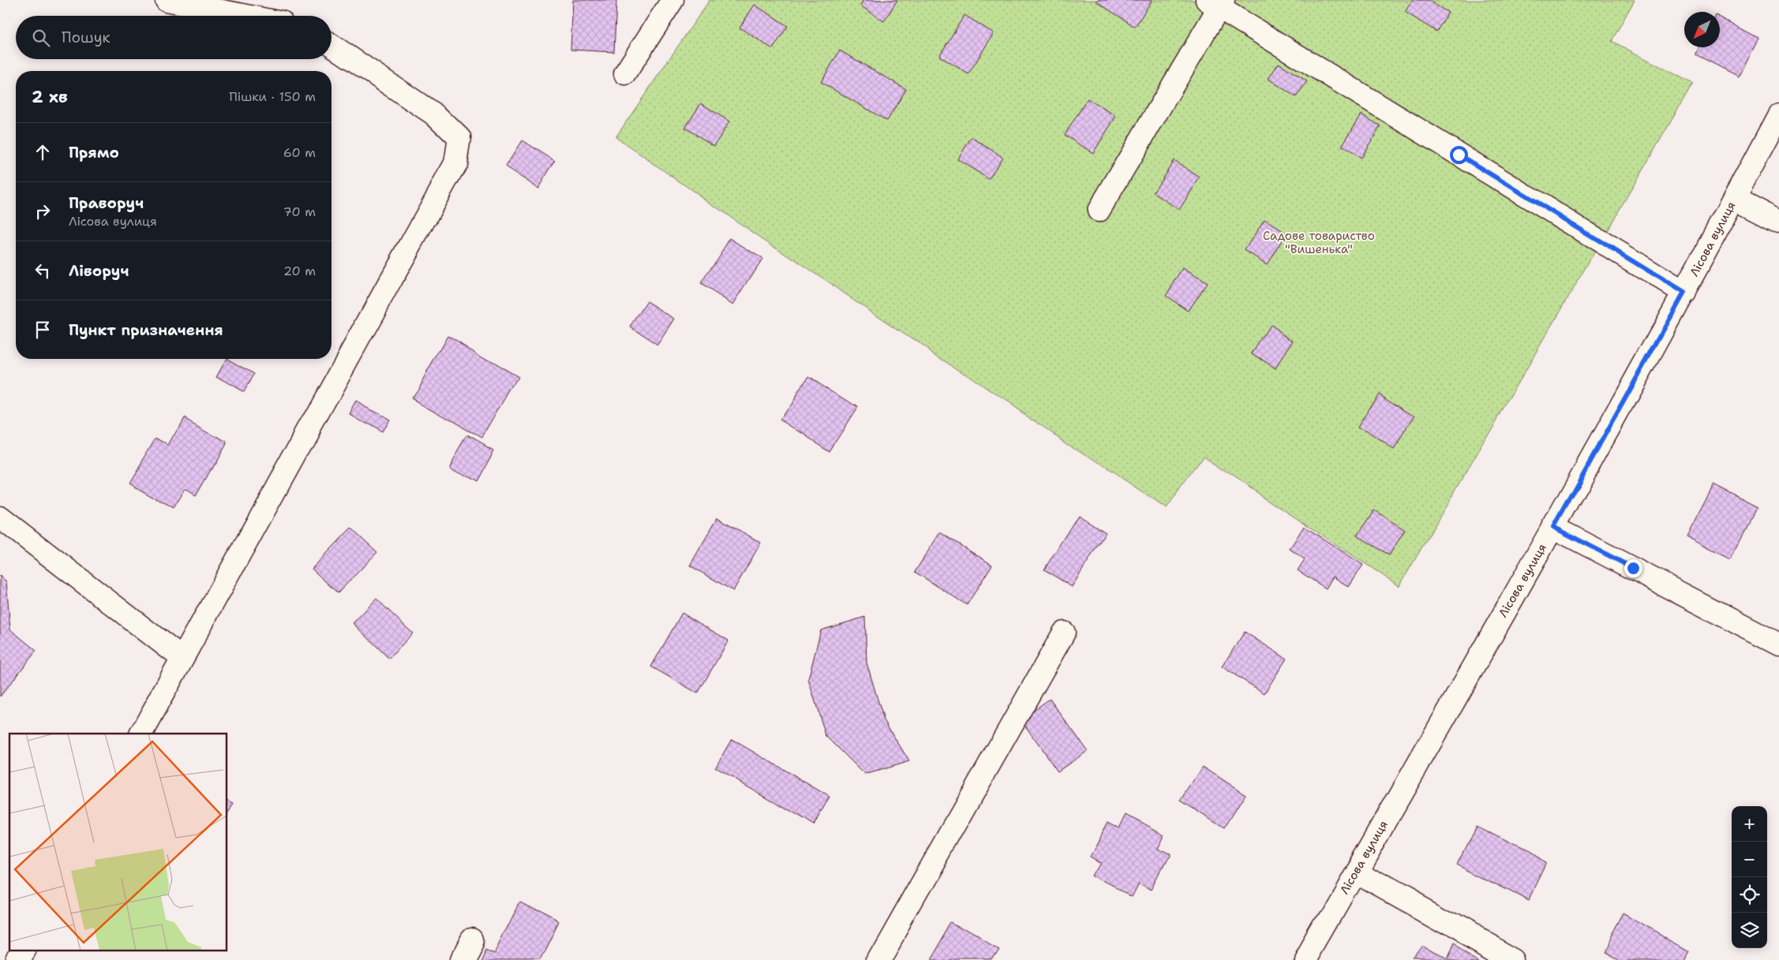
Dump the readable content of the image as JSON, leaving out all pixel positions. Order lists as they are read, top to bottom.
{
  "streets": {
    "street": ["Лісова вулиця"]
  },
  "parks": ["Садове товариство \"Вишенька\""],
  "north": "bottom left",
  "page": {
    "search": "Пошук",
    "heading": ["2 хв", "Пішки · 150 m"],
    "list": [
      ["Прямо", "60 m"],
      ["Праворуч", "Лісова вулиця", "70 m"],
      ["Ліворуч", "20 m"],
      "Пункт призначення"
    ],
    "map_buttons": ["+", "−"]
  }
}
